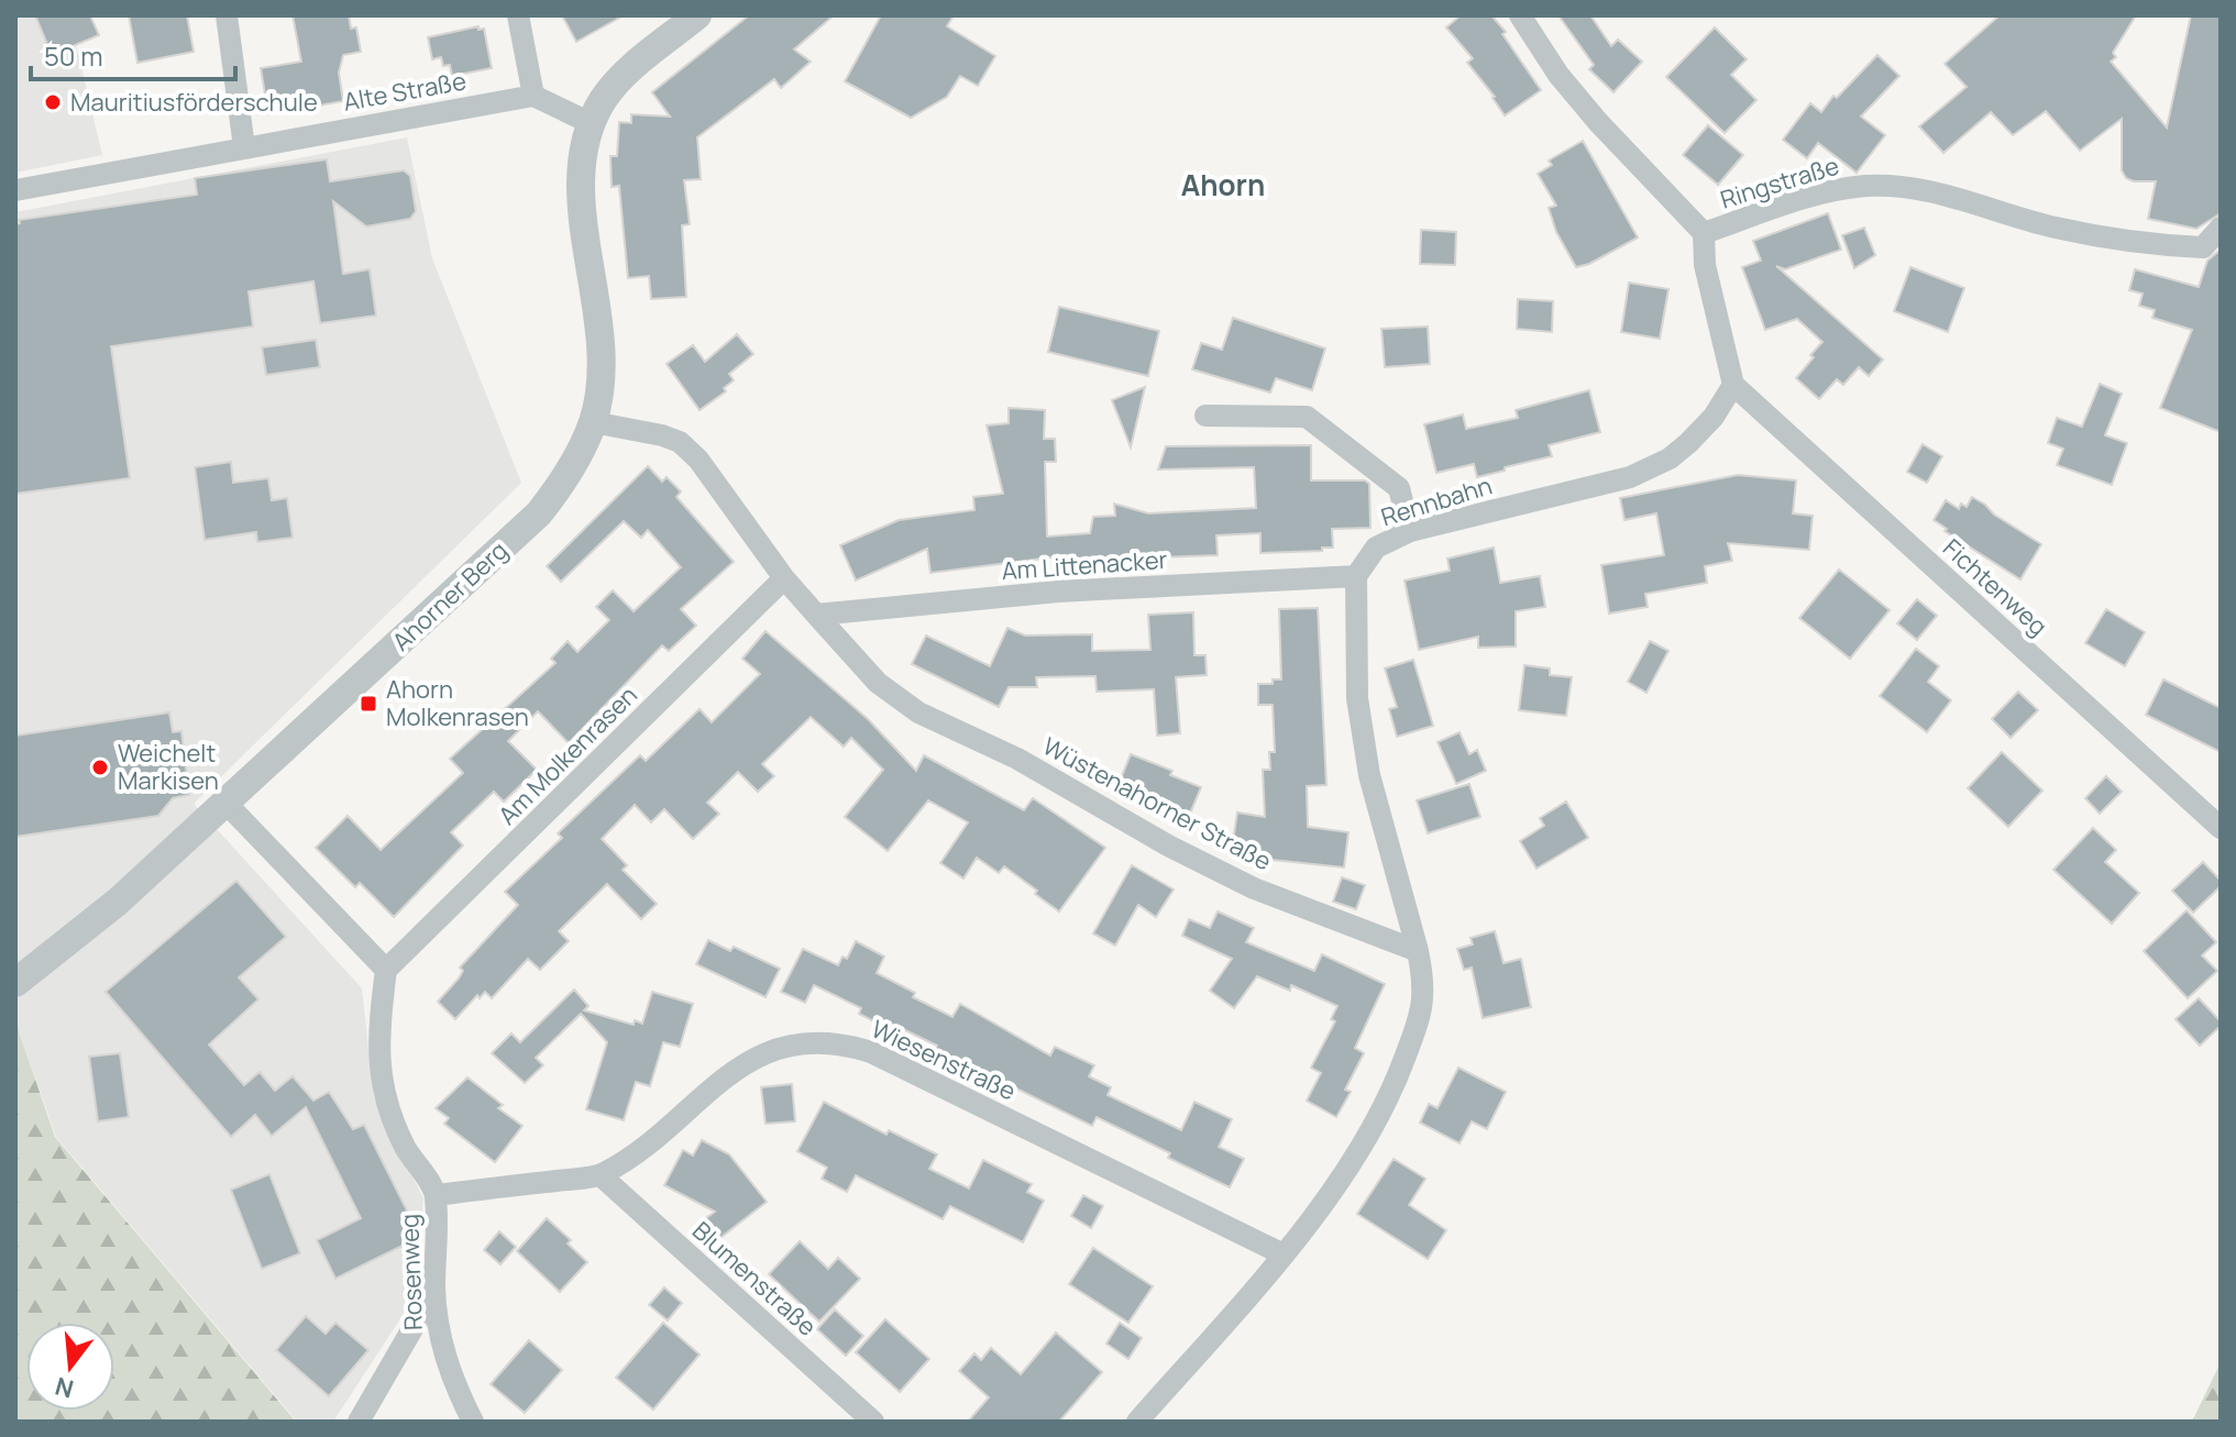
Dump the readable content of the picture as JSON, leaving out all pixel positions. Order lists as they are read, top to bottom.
{
  "streets": {
    "street": [
      "Alte Straße",
      "Ringstraße",
      "Rennbahn",
      "Am Littenacker",
      "Fichtenweg",
      "Ahorner Berg",
      "Am Molkenrasen",
      "Wüstenahorner Straße",
      "Wiesenstraße",
      "Rosenweg",
      "Blumenstraße"
    ]
  },
  "crossings": [
    ["Rennbahn", "Am Littenacker"],
    ["Rennbahn", "Fichtenweg"],
    ["Am Littenacker", "Wüstenahorner Straße"],
    ["Ahorner Berg", "Wüstenahorner Straße"],
    ["Am Molkenrasen", "Wüstenahorner Straße"],
    ["Am Molkenrasen", "Rosenweg"],
    ["Wiesenstraße", "Rosenweg"],
    ["Wiesenstraße", "Blumenstraße"]
  ],
  "districts": ["Ahorn"],
  "places": {
    "other": ["Mauritiusförderschule", "Weichelt Markisen"],
    "transit": ["Ahorn Molkenrasen"]
  },
  "scale_bar": "50 m",
  "north": "bottom"
}
